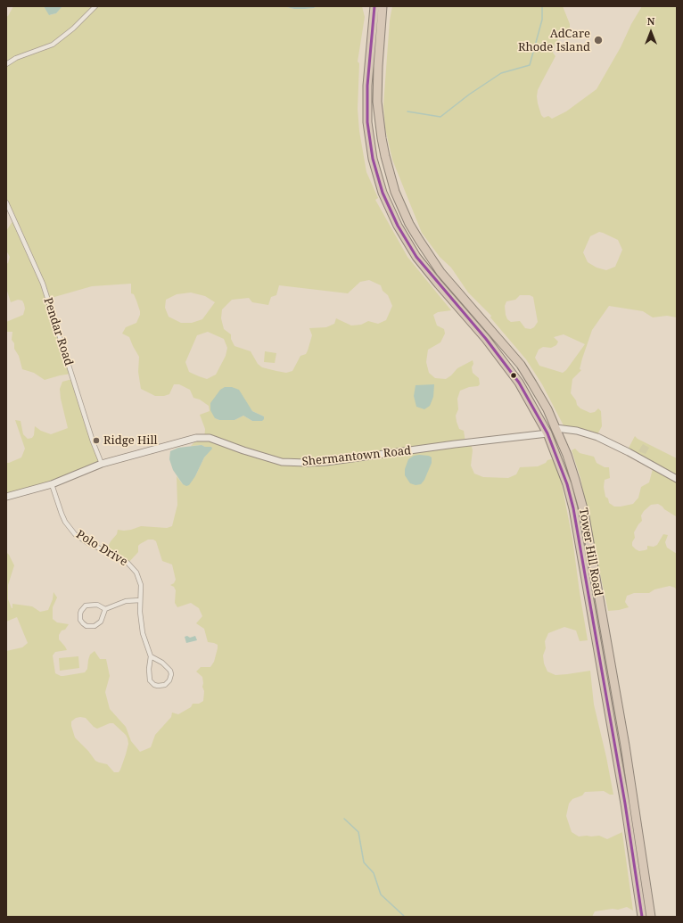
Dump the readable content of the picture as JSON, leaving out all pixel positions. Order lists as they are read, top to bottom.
{
  "streets": {
    "highway": ["Tower Hill Road"],
    "street": ["Pendar Road", "Shermantown Road", "Polo Drive"]
  },
  "crossings": [
    ["Pendar Road", "Shermantown Road"],
    ["Shermantown Road", "Polo Drive"],
    ["Shermantown Road", "Tower Hill Road"]
  ],
  "places": ["AdCare Rhode Island", "Ridge Hill"],
  "north": "top"
}
